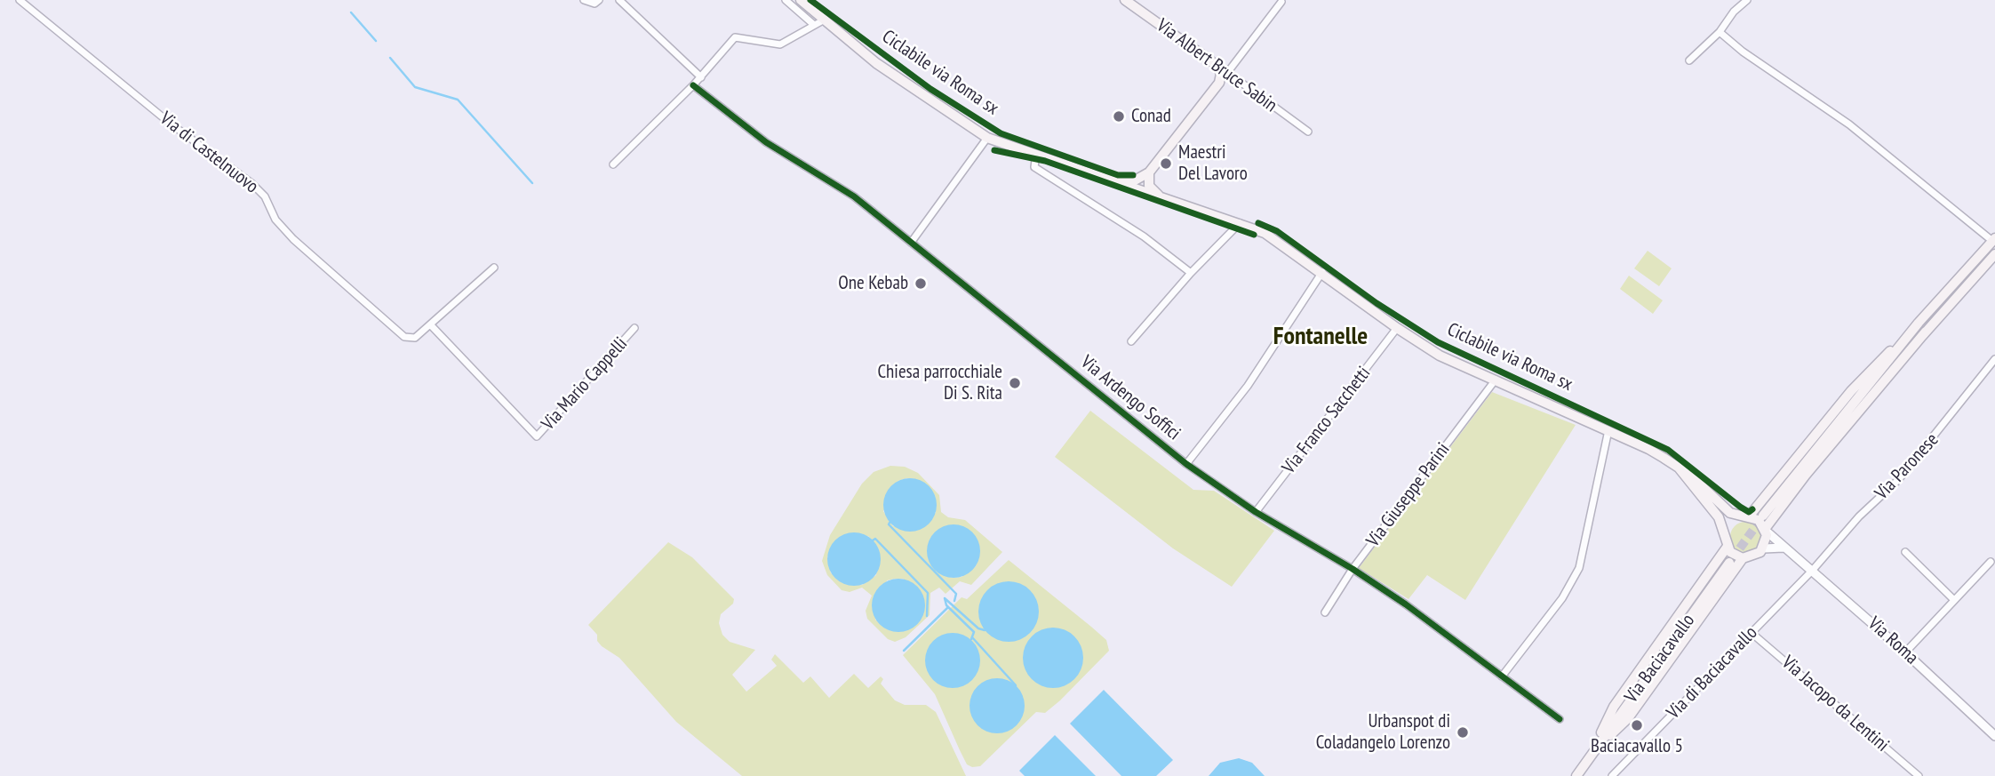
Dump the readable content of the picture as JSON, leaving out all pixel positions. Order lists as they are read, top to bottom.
{
  "streets": {
    "main road": ["Via Albert Bruce Sabin", "Via Roma", "Via Baciacavallo"],
    "street": [
      "Via di Castelnuovo",
      "Via Mario Cappelli",
      "Via Ardengo Soffici",
      "Via Franco Sacchetti",
      "Via Paronese",
      "Via Giuseppe Parini",
      "Via di Baciacavallo",
      "Via Jacopo da Lentini"
    ],
    "cycle path": ["Ciclabile via Roma sx"]
  },
  "crossings": [
    ["Via di Castelnuovo", "Via Mario Cappelli"],
    ["Via Ardengo Soffici", "Via Franco Sacchetti"],
    ["Via Ardengo Soffici", "Via Giuseppe Parini"],
    ["Via Franco Sacchetti", "Via Roma"],
    ["Via Paronese", "Via Roma"],
    ["Via Paronese", "Via di Baciacavallo"],
    ["Via Giuseppe Parini", "Via Roma"],
    ["Via Roma", "Via di Baciacavallo"],
    ["Via di Baciacavallo", "Via Jacopo da Lentini"]
  ],
  "districts": ["Fontanelle"],
  "places": [
    "Conad",
    "Maestri Del Lavoro",
    "One Kebab",
    "Chiesa parrocchiale Di S. Rita",
    "Baciacavallo 5",
    "Urbanspot di Coladangelo Lorenzo"
  ]
}
